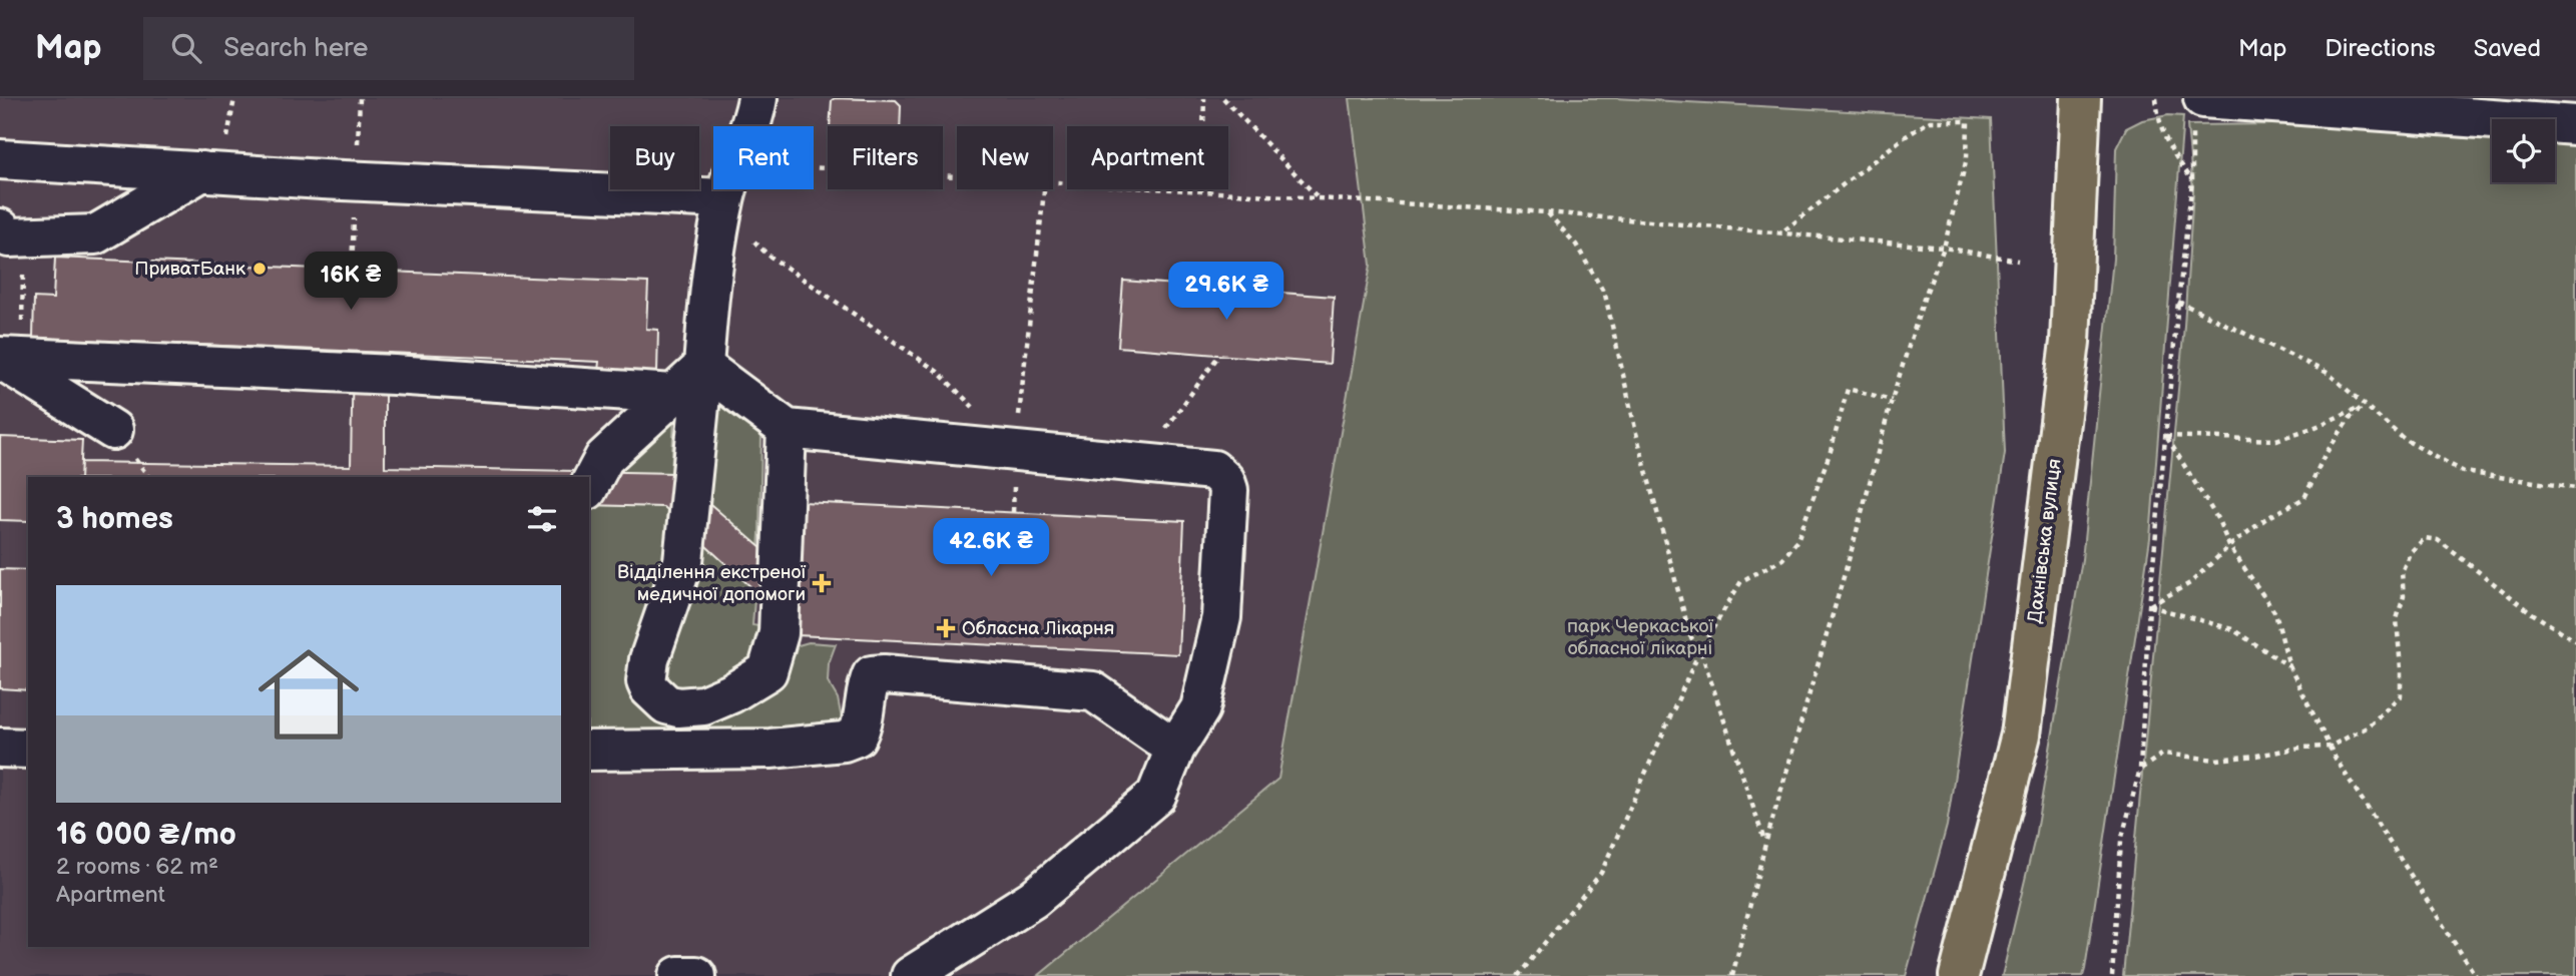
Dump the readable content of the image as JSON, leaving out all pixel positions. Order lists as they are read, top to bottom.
{
  "streets": {
    "main road": ["Дахнівська вулиця"]
  },
  "parks": ["парк Черкаської обласної лікарні"],
  "places": {
    "other": ["ПриватБанк"],
    "health": ["Відділення екстреної медичної допомоги", "Обласна Лікарня"]
  },
  "page": {
    "header": "Map",
    "search": "Search here",
    "nav": ["Map", "Directions", "Saved"],
    "chip": [
      "Buy",
      "Rent",
      "Filters",
      "New",
      "Apartment"
    ],
    "price": ["16K ₴", "29.6K ₴", "42.6K ₴"],
    "heading": "3 homes",
    "list": [
      {
        "name": "16 000 ₴/mo",
        "note": "2 rooms · 62 m² · Apartment"
      }
    ]
  }
}
